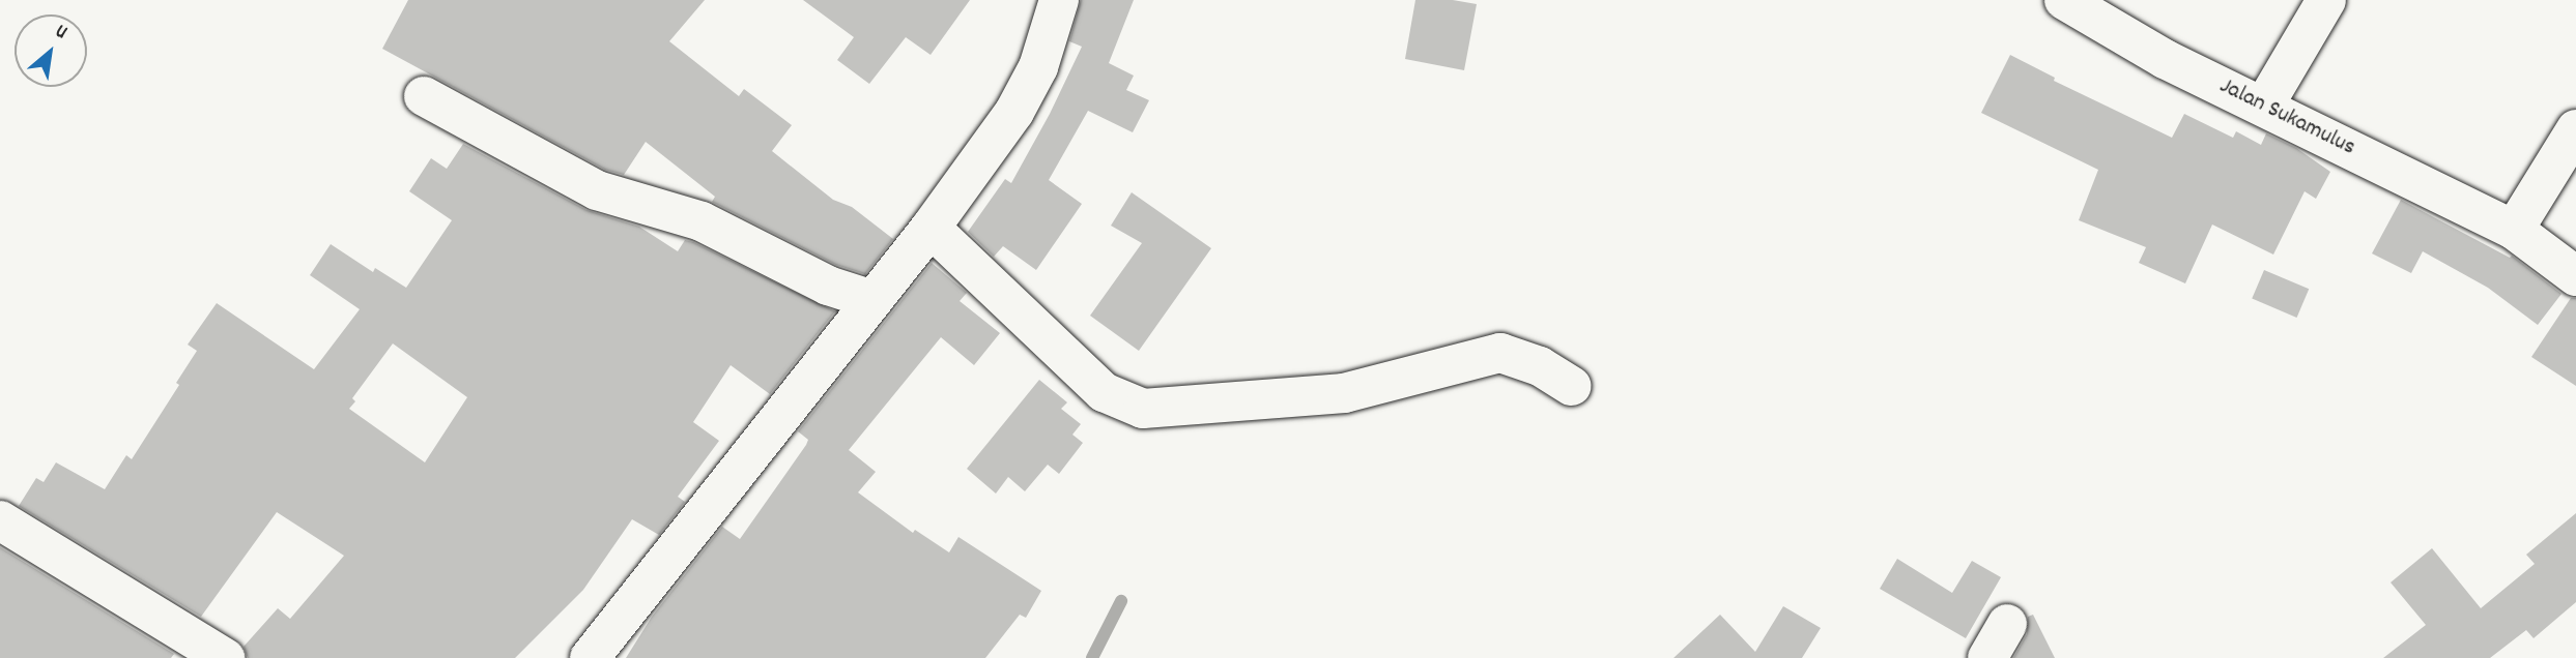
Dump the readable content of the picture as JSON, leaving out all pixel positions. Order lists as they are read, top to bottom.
{
  "streets": {
    "street": ["Jalan Sukamulus"]
  },
  "north": "top right"
}
